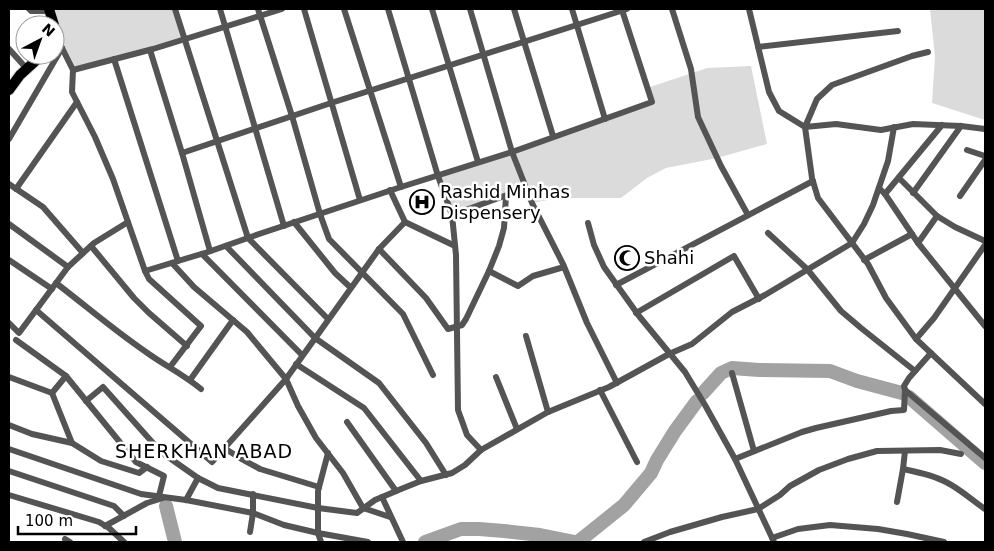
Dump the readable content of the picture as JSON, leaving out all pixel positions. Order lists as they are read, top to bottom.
{
  "districts": ["SHERKHAN ABAD"],
  "places": {
    "hospital": ["Rashid Minhas Dispensery"],
    "mosque": ["Shahi"]
  },
  "scale_bar": "100 m",
  "north": "top right"
}
